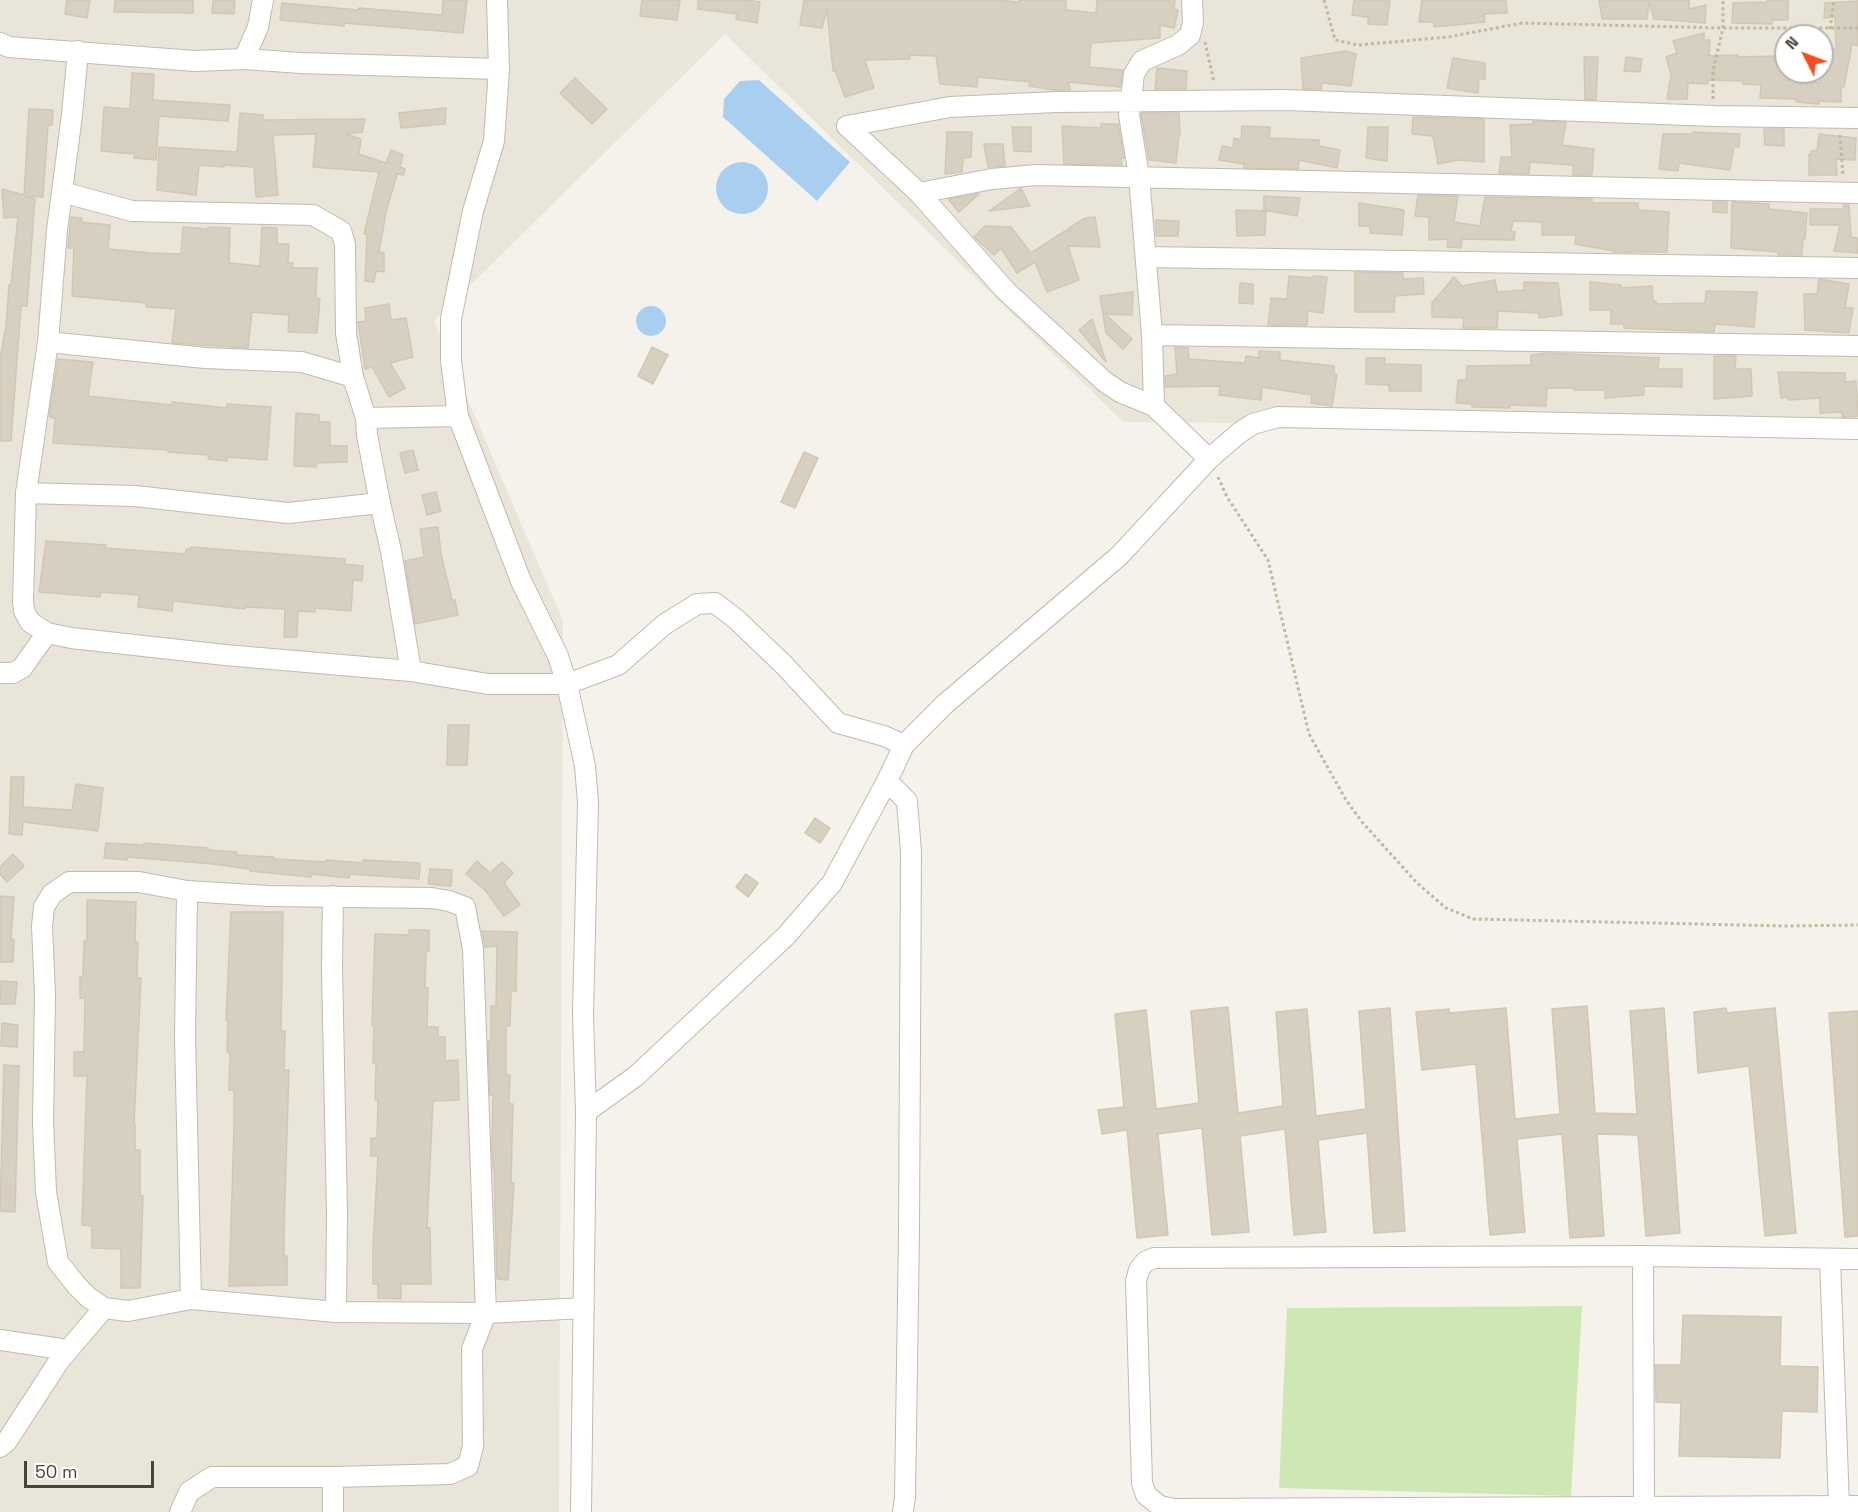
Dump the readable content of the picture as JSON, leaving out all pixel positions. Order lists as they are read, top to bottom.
{
  "scale_bar": "50 m",
  "north": "top left"
}
